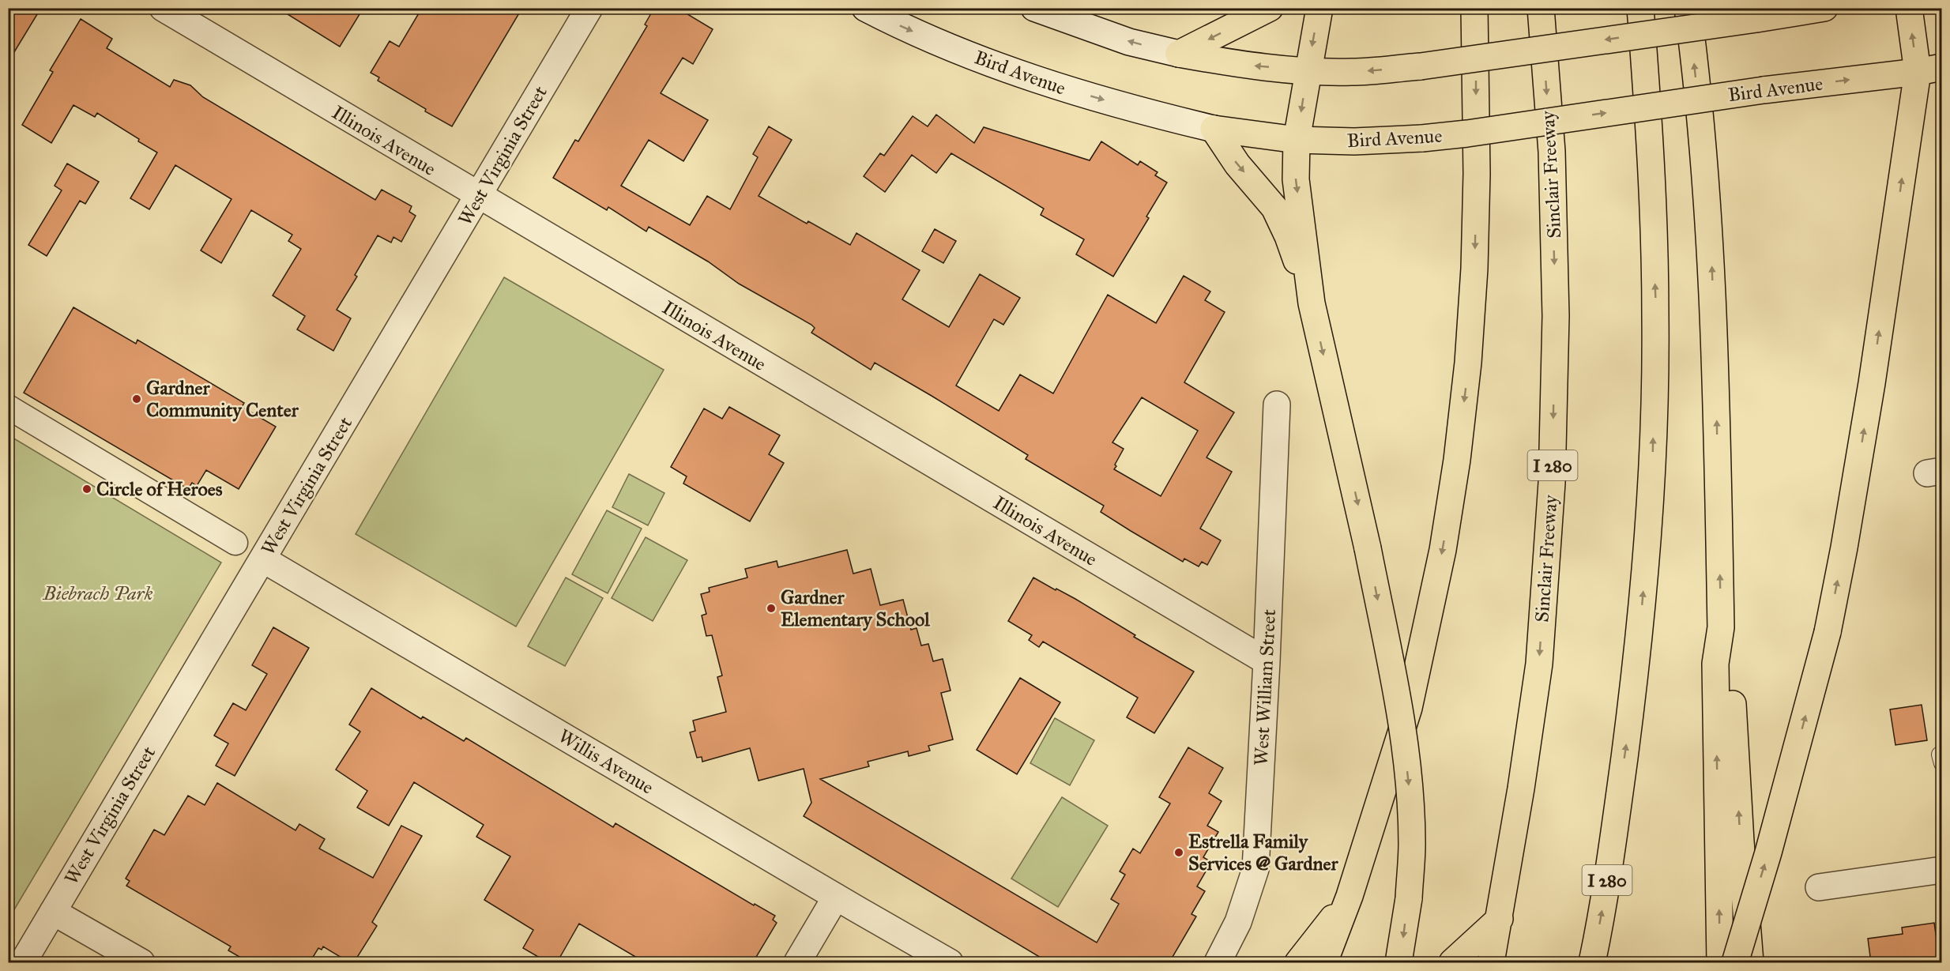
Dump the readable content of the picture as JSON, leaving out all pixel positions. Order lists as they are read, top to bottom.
{
  "streets": {
    "main road": ["Bird Avenue", "Sinclair Freeway", "I 280"],
    "street": [
      "Illinois Avenue",
      "West Virginia Street",
      "West William Street",
      "Willis Avenue"
    ]
  },
  "crossings": [
    ["Illinois Avenue", "West Virginia Street"],
    ["Illinois Avenue", "West William Street"],
    ["West Virginia Street", "Willis Avenue"]
  ],
  "one_way": ["Bird Avenue"],
  "parks": ["Biebrach Park"],
  "places": [
    "Gardner Community Center",
    "Circle of Heroes",
    "Gardner Elementary School",
    "Estrella Family Services @ Gardner"
  ]
}
